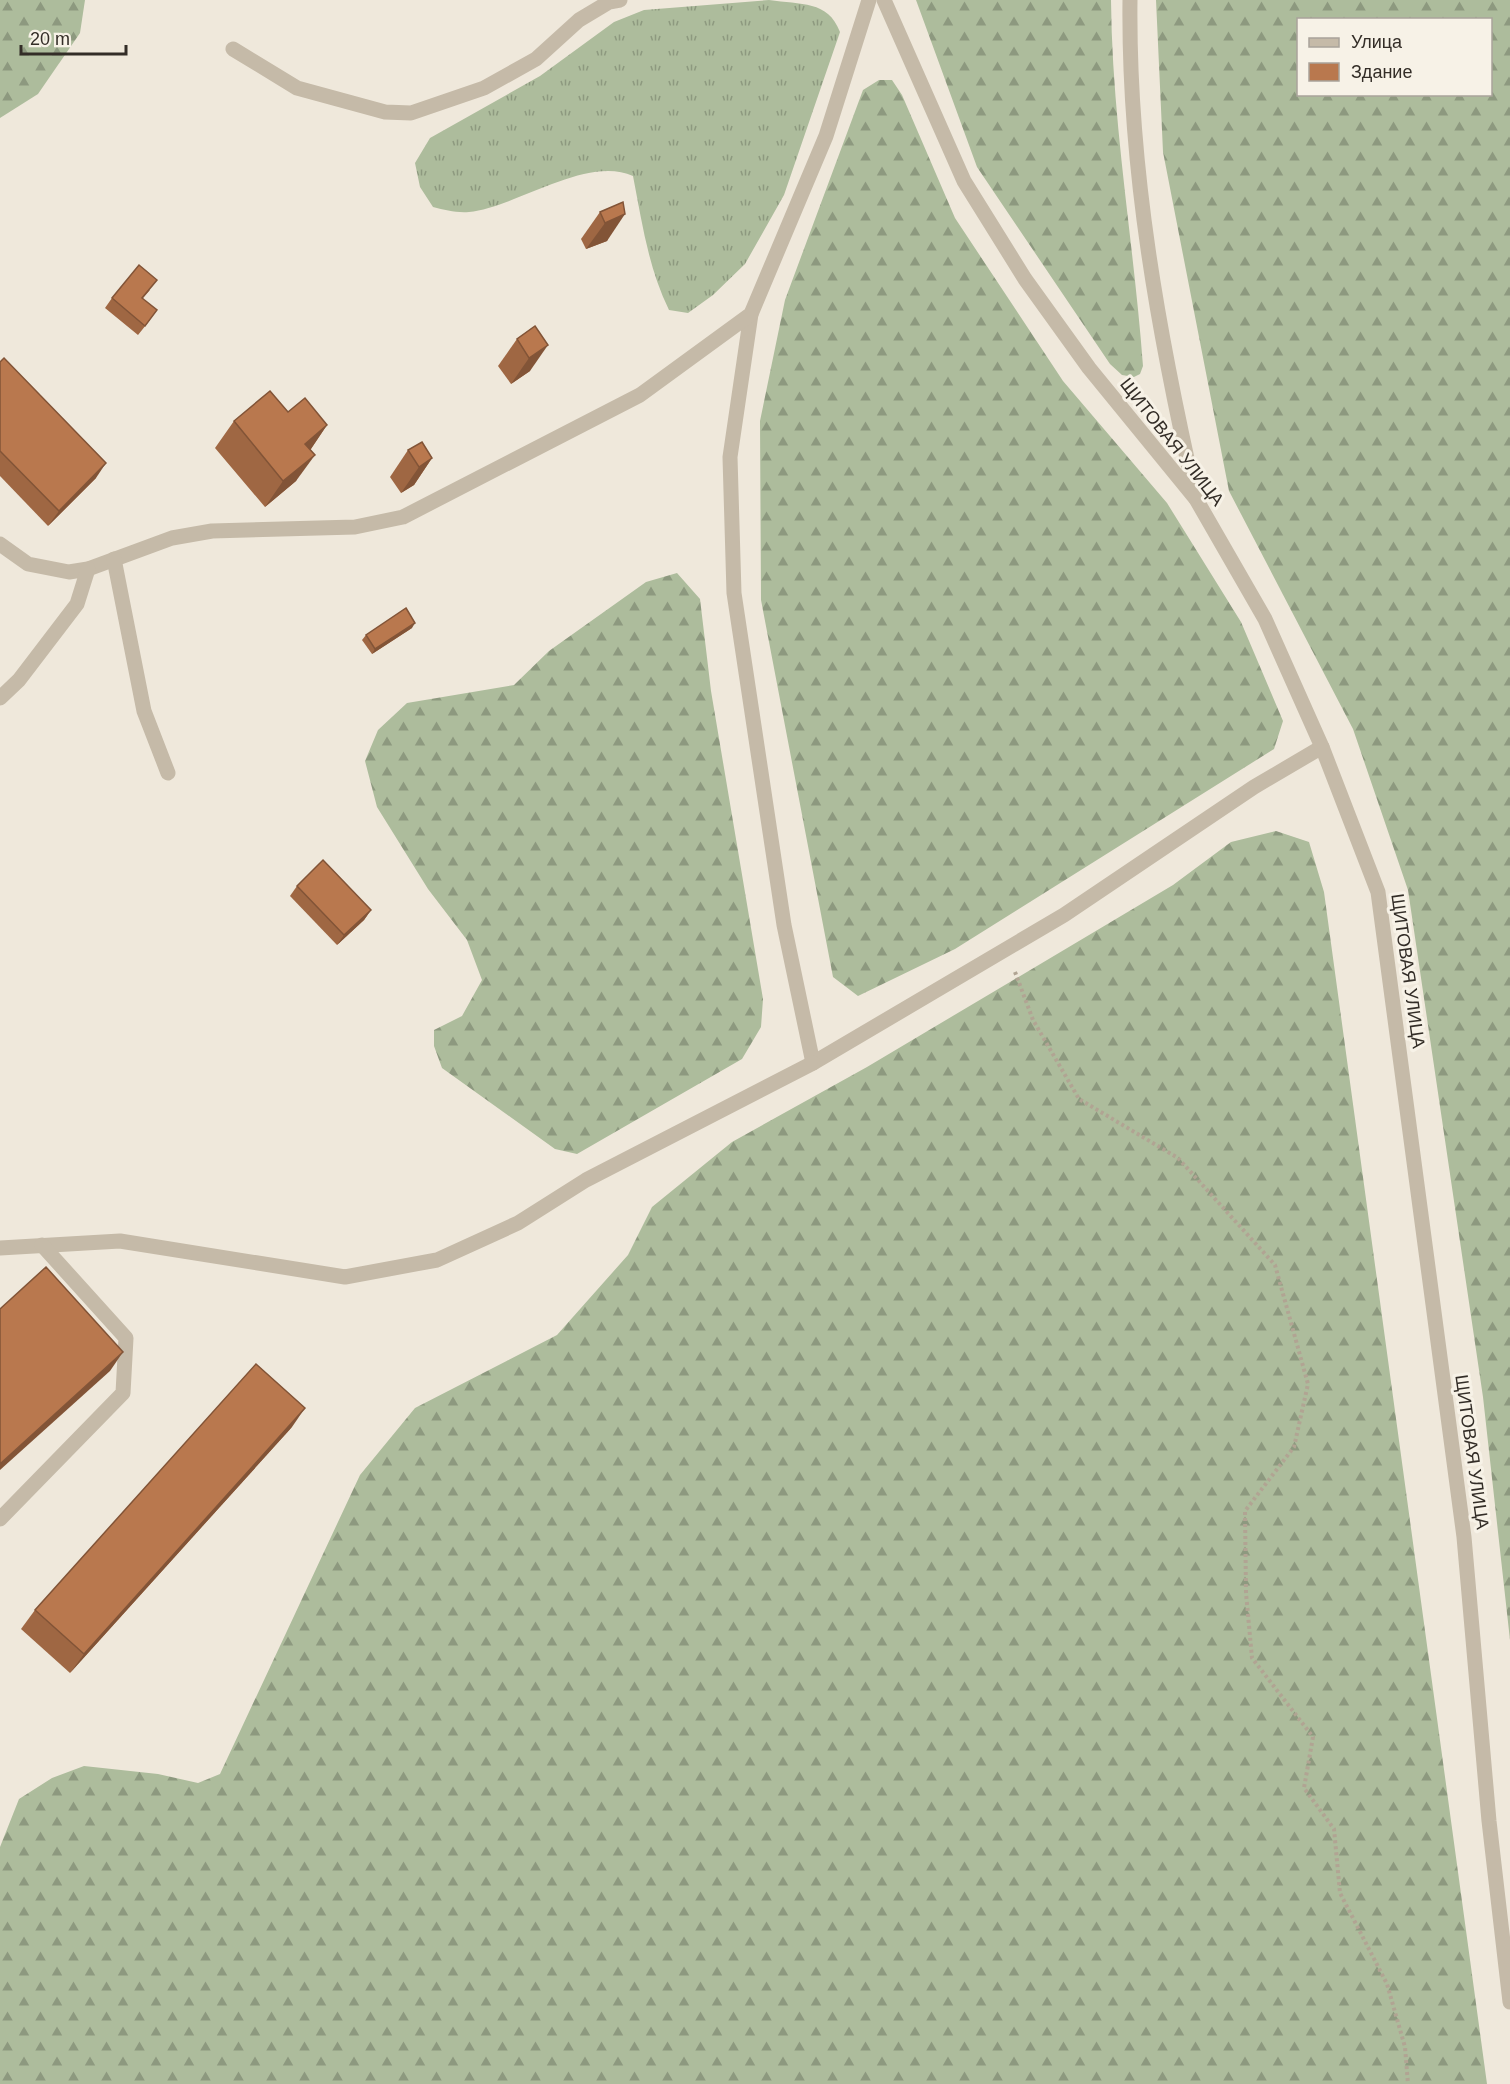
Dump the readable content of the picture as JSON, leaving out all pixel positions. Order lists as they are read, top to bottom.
{
  "streets": {
    "street": ["ЩИТОВАЯ УЛИЦА"]
  },
  "legend": ["Улица", "Здание"],
  "scale_bar": "20 m"
}
